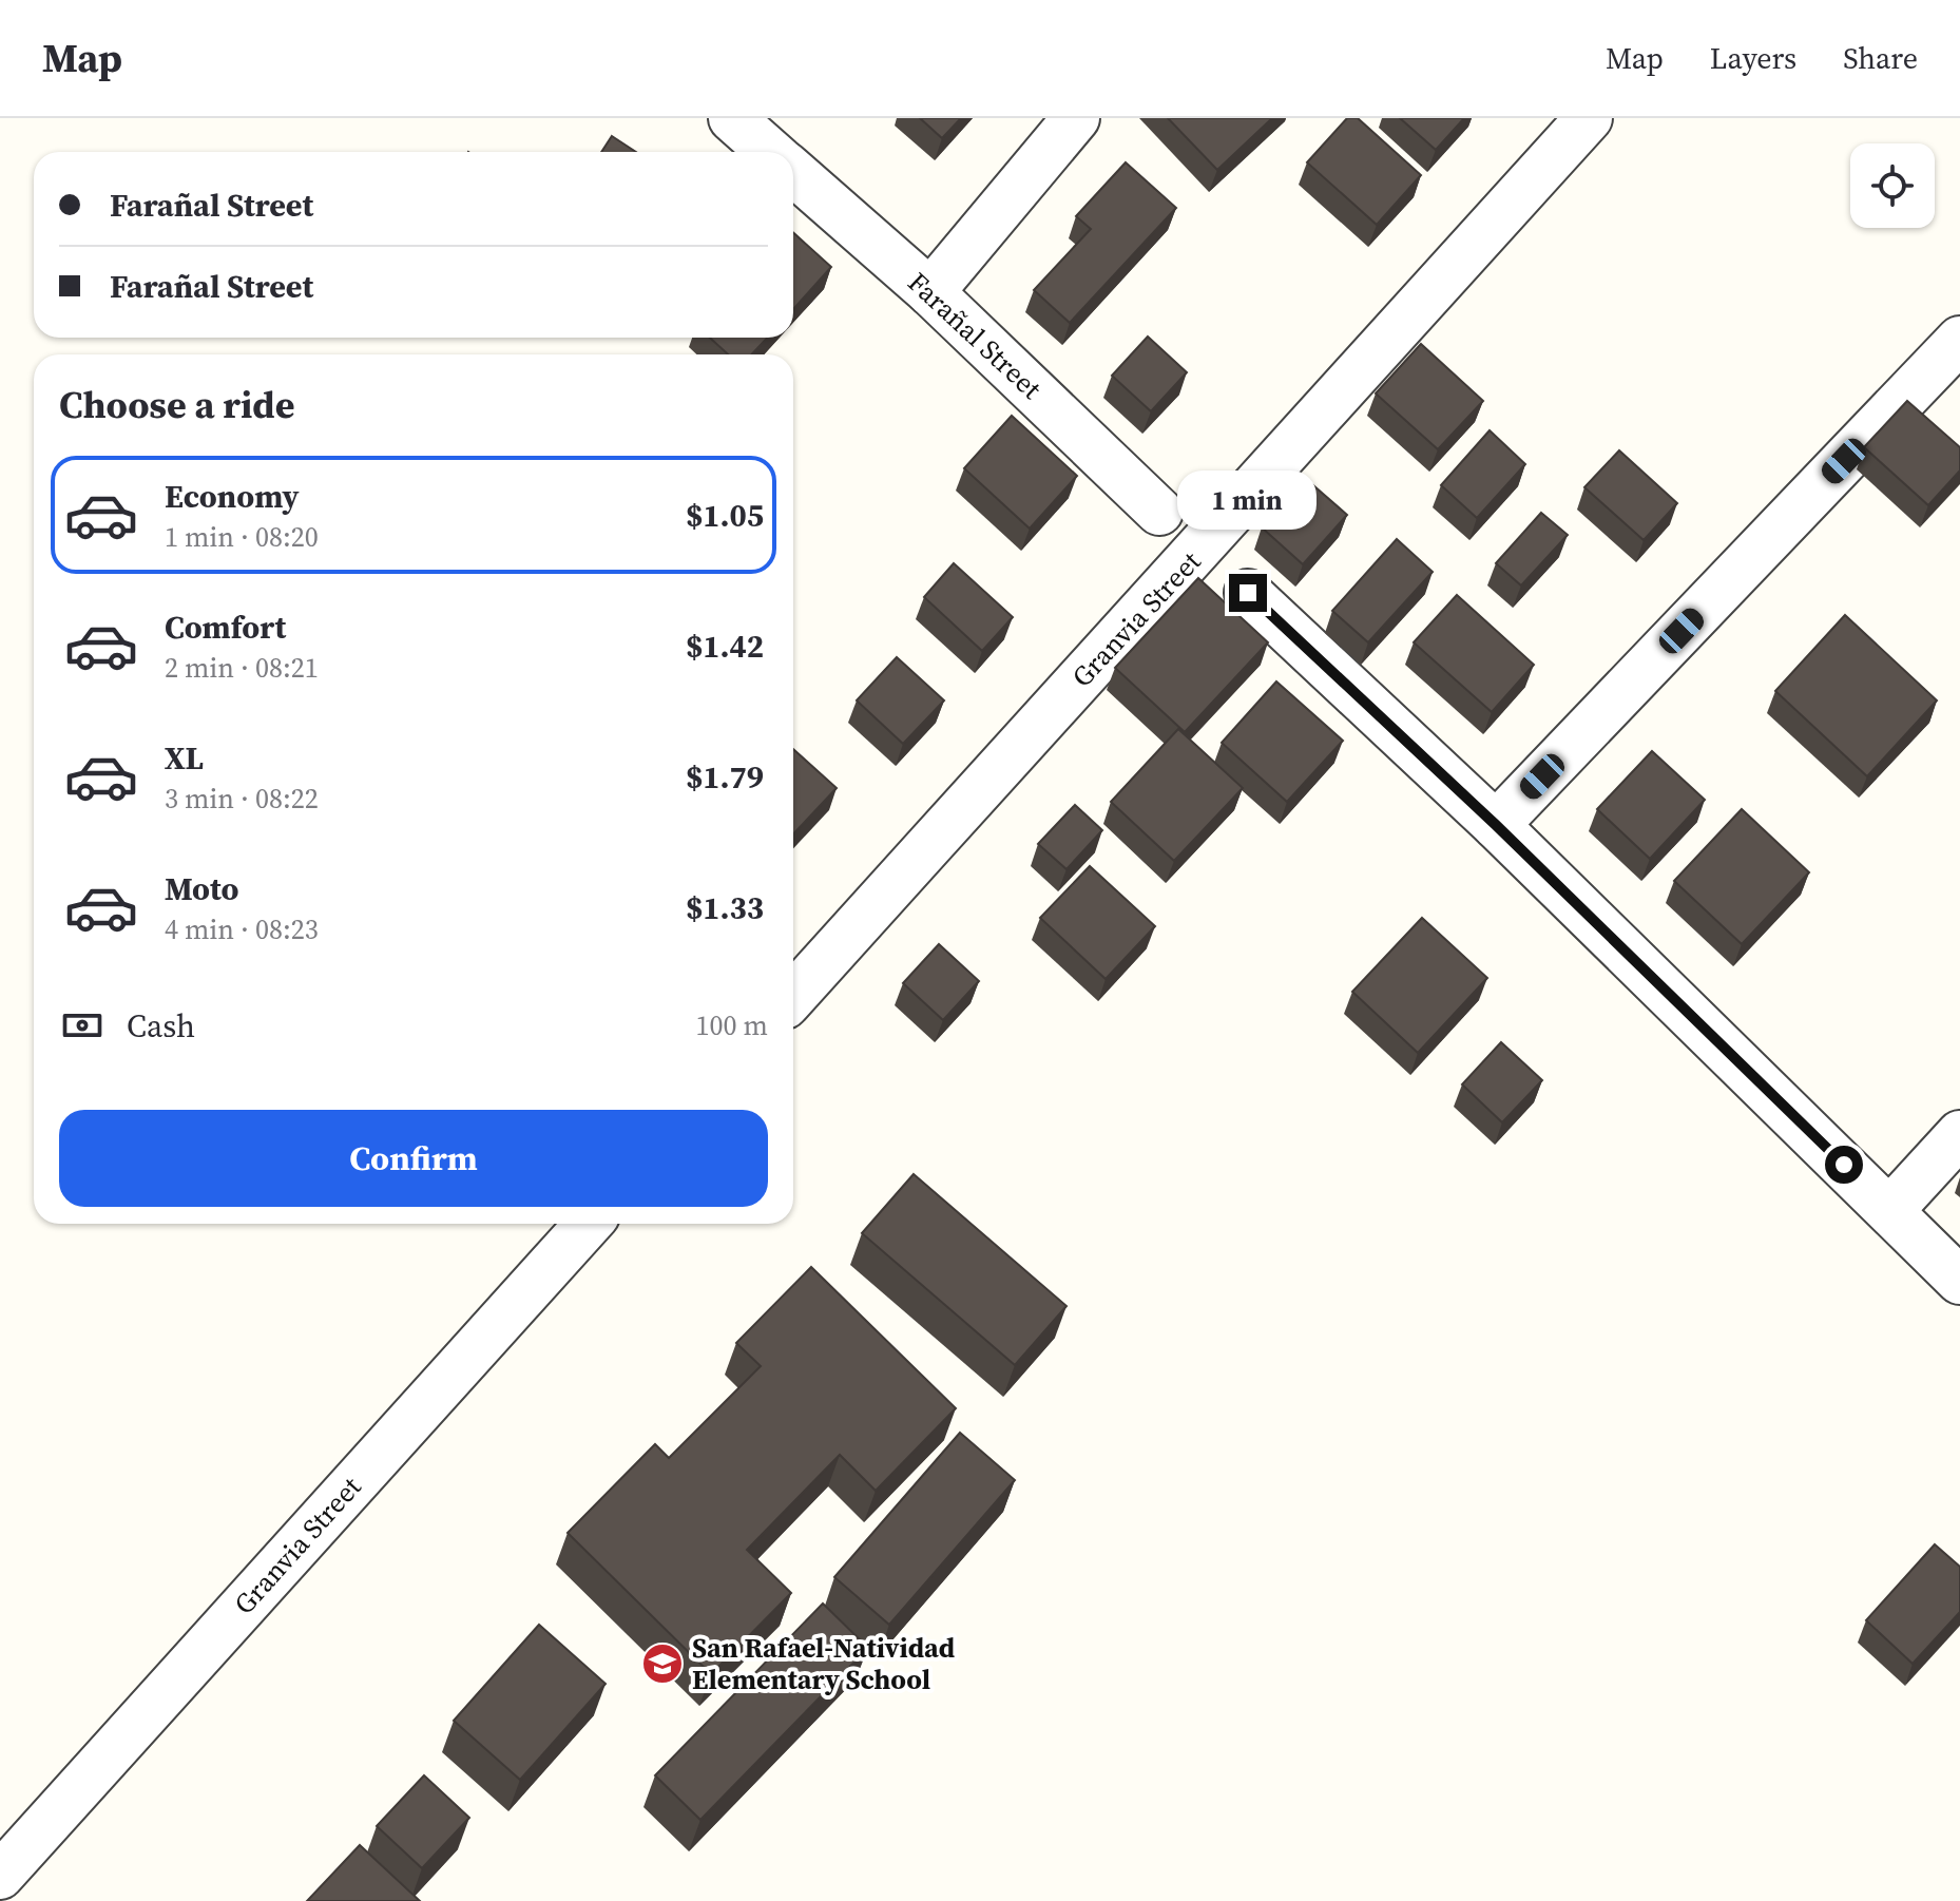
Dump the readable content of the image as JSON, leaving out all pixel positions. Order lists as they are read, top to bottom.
{
  "streets": {
    "street": ["Farañal Street", "Granvia Street"]
  },
  "places": {
    "school or university": ["San Rafael-Natividad Elementary School"]
  },
  "page": {
    "header": "Map",
    "nav": ["Map", "Layers", "Share"],
    "banner": ["Farañal Street", "Farañal Street"],
    "heading": "Choose a ride",
    "list": [
      {
        "name": "Economy",
        "note": "1 min · 08:20",
        "value": "$1.05"
      },
      {
        "name": "Comfort",
        "note": "2 min · 08:21",
        "value": "$1.42"
      },
      {
        "name": "XL",
        "note": "3 min · 08:22",
        "value": "$1.79"
      },
      {
        "name": "Moto",
        "note": "4 min · 08:23",
        "value": "$1.33"
      }
    ],
    "bubble": "1 min",
    "pay": ["Cash", "100 m"],
    "buttons": "Confirm"
  }
}
